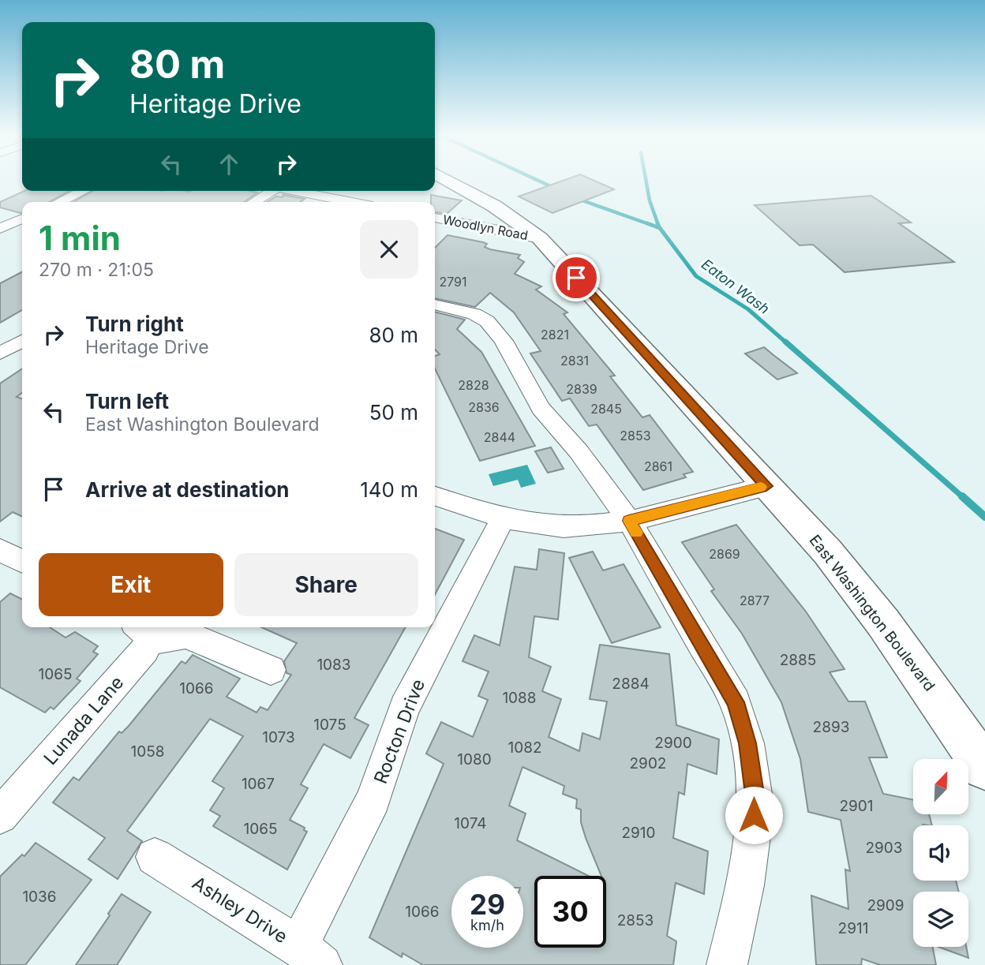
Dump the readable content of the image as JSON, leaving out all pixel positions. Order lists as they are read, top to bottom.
{
  "streets": {
    "main road": ["East Washington Boulevard"],
    "street": [
      "Woodlyn Road",
      "Lunada Lane",
      "Rocton Drive",
      "Ashley Drive"
    ]
  },
  "crossings": [
    ["Woodlyn Road", "East Washington Boulevard"],
    ["Rocton Drive", "Ashley Drive"]
  ],
  "water": ["Eaton Wash"],
  "house_numbers": [
    "2791",
    "2821",
    "2831",
    "2828",
    "2839",
    "2836",
    "2845",
    "2853",
    "2844",
    "2861",
    "2869",
    "2877",
    "2885",
    "1083",
    "1065",
    "2884",
    "1066",
    "1088",
    "1075",
    "2893",
    "1073",
    "2900",
    "1082",
    "1058",
    "1080",
    "2902",
    "1067",
    "2901",
    "1074",
    "1065",
    "2910",
    "2903",
    "1036",
    "2909",
    "1066",
    "2853",
    "2911"
  ],
  "north": "top right",
  "page": {
    "turn": ["80 m", "Heritage Drive"],
    "heading": ["1 min", "270 m · 21:05"],
    "list": [
      {
        "name": "Turn right",
        "note": "Heritage Drive",
        "value": "80 m"
      },
      {
        "name": "Turn left",
        "note": "East Washington Boulevard",
        "value": "50 m"
      },
      {
        "name": "Arrive at destination",
        "value": "140 m"
      }
    ],
    "buttons": ["Exit", "Share"],
    "speed": "29 km/h",
    "limit": "30"
  }
}
